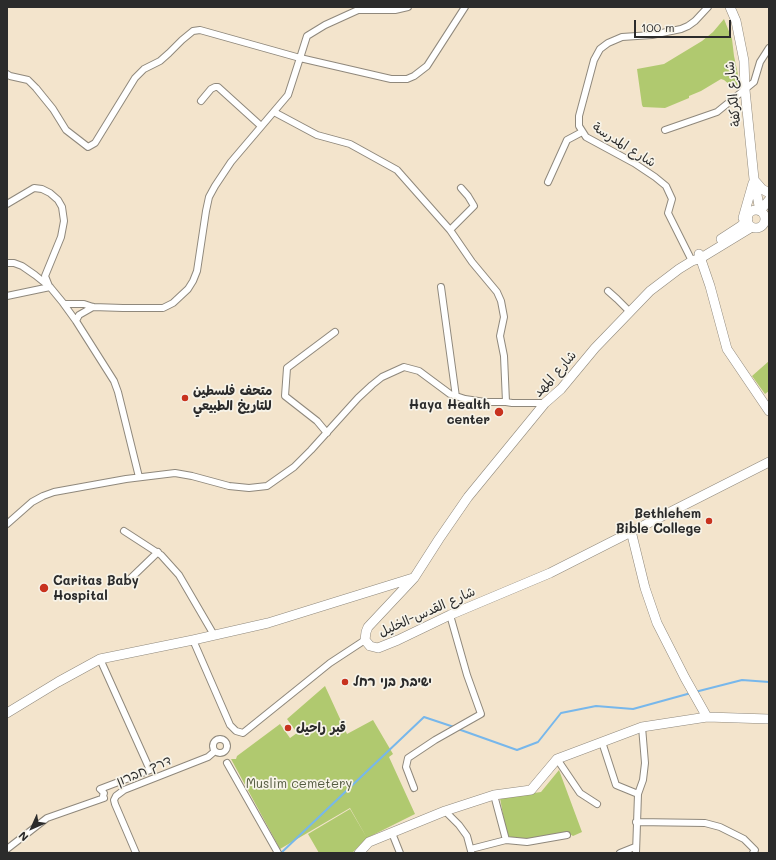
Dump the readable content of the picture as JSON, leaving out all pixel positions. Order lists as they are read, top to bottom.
{
  "streets": {
    "street": [
      "شارع الكركفة",
      "شارع المدرسة",
      "شارع المهد",
      "شارع القدس-الخليل",
      "דרך חברון"
    ]
  },
  "crossings": [
    ["شارع المدرسة", "شارع المهد"],
    ["شارع المهد", "شارع القدس-الخليل"]
  ],
  "parks": ["Muslim cemetery"],
  "places": [
    "متحف فلسطين للتاريخ الطبيعي",
    "Haya Health center",
    "Bethlehem Bible College",
    "Caritas Baby Hospital",
    "ישיבת בני רחל",
    "قبر راحيل"
  ],
  "scale_bar": "100 m",
  "north": "bottom left"
}
